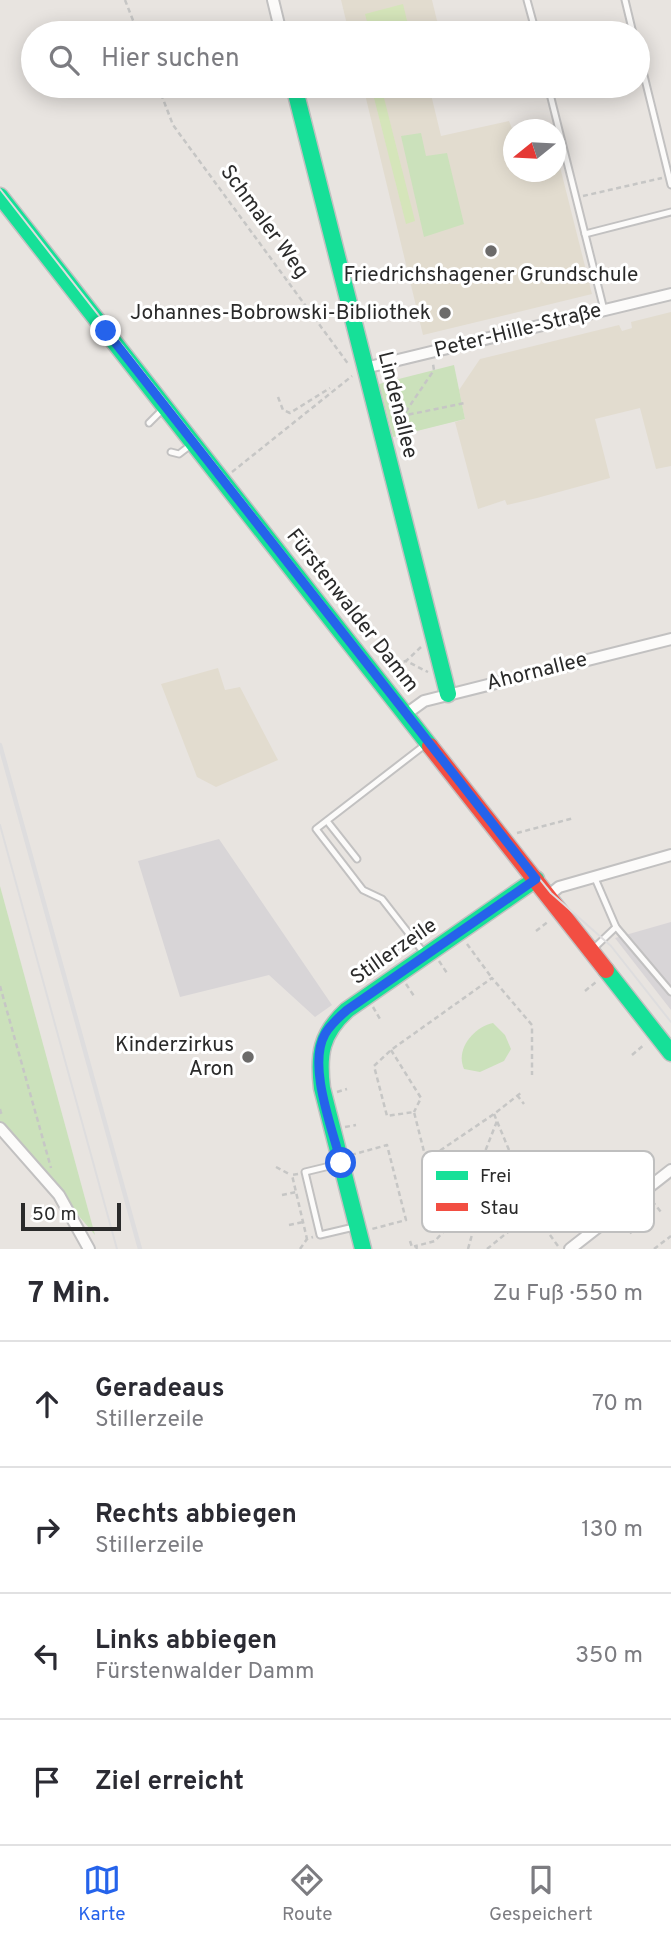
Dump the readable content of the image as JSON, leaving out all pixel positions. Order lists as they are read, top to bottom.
{
  "streets": {
    "street": [
      "Peter-Hille-Straße",
      "Lindenallee",
      "Fürstenwalder Damm",
      "Ahornallee",
      "Stillerzeile"
    ],
    "path": ["Schmaler Weg"]
  },
  "crossings": [
    ["Schmaler Weg", "Peter-Hille-Straße"],
    ["Schmaler Weg", "Lindenallee"],
    ["Peter-Hille-Straße", "Lindenallee"],
    ["Lindenallee", "Ahornallee"],
    ["Fürstenwalder Damm", "Ahornallee"],
    ["Fürstenwalder Damm", "Stillerzeile"]
  ],
  "places": ["Friedrichshagener Grundschule", "Johannes-Bobrowski-Bibliothek", "Kinderzirkus Aron"],
  "legend": ["Frei", "Stau"],
  "scale_bar": "50 m",
  "north": "left",
  "page": {
    "search": "Hier suchen",
    "scale": "50 m",
    "heading": ["7 Min.", "Zu Fuß · 550 m"],
    "list": [
      ["Geradeaus", "Stillerzeile", "70 m"],
      ["Rechts abbiegen", "Stillerzeile", "130 m"],
      ["Links abbiegen", "Fürstenwalder Damm", "350 m"],
      "Ziel erreicht"
    ],
    "nav": ["Karte", "Route", "Gespeichert"]
  }
}
